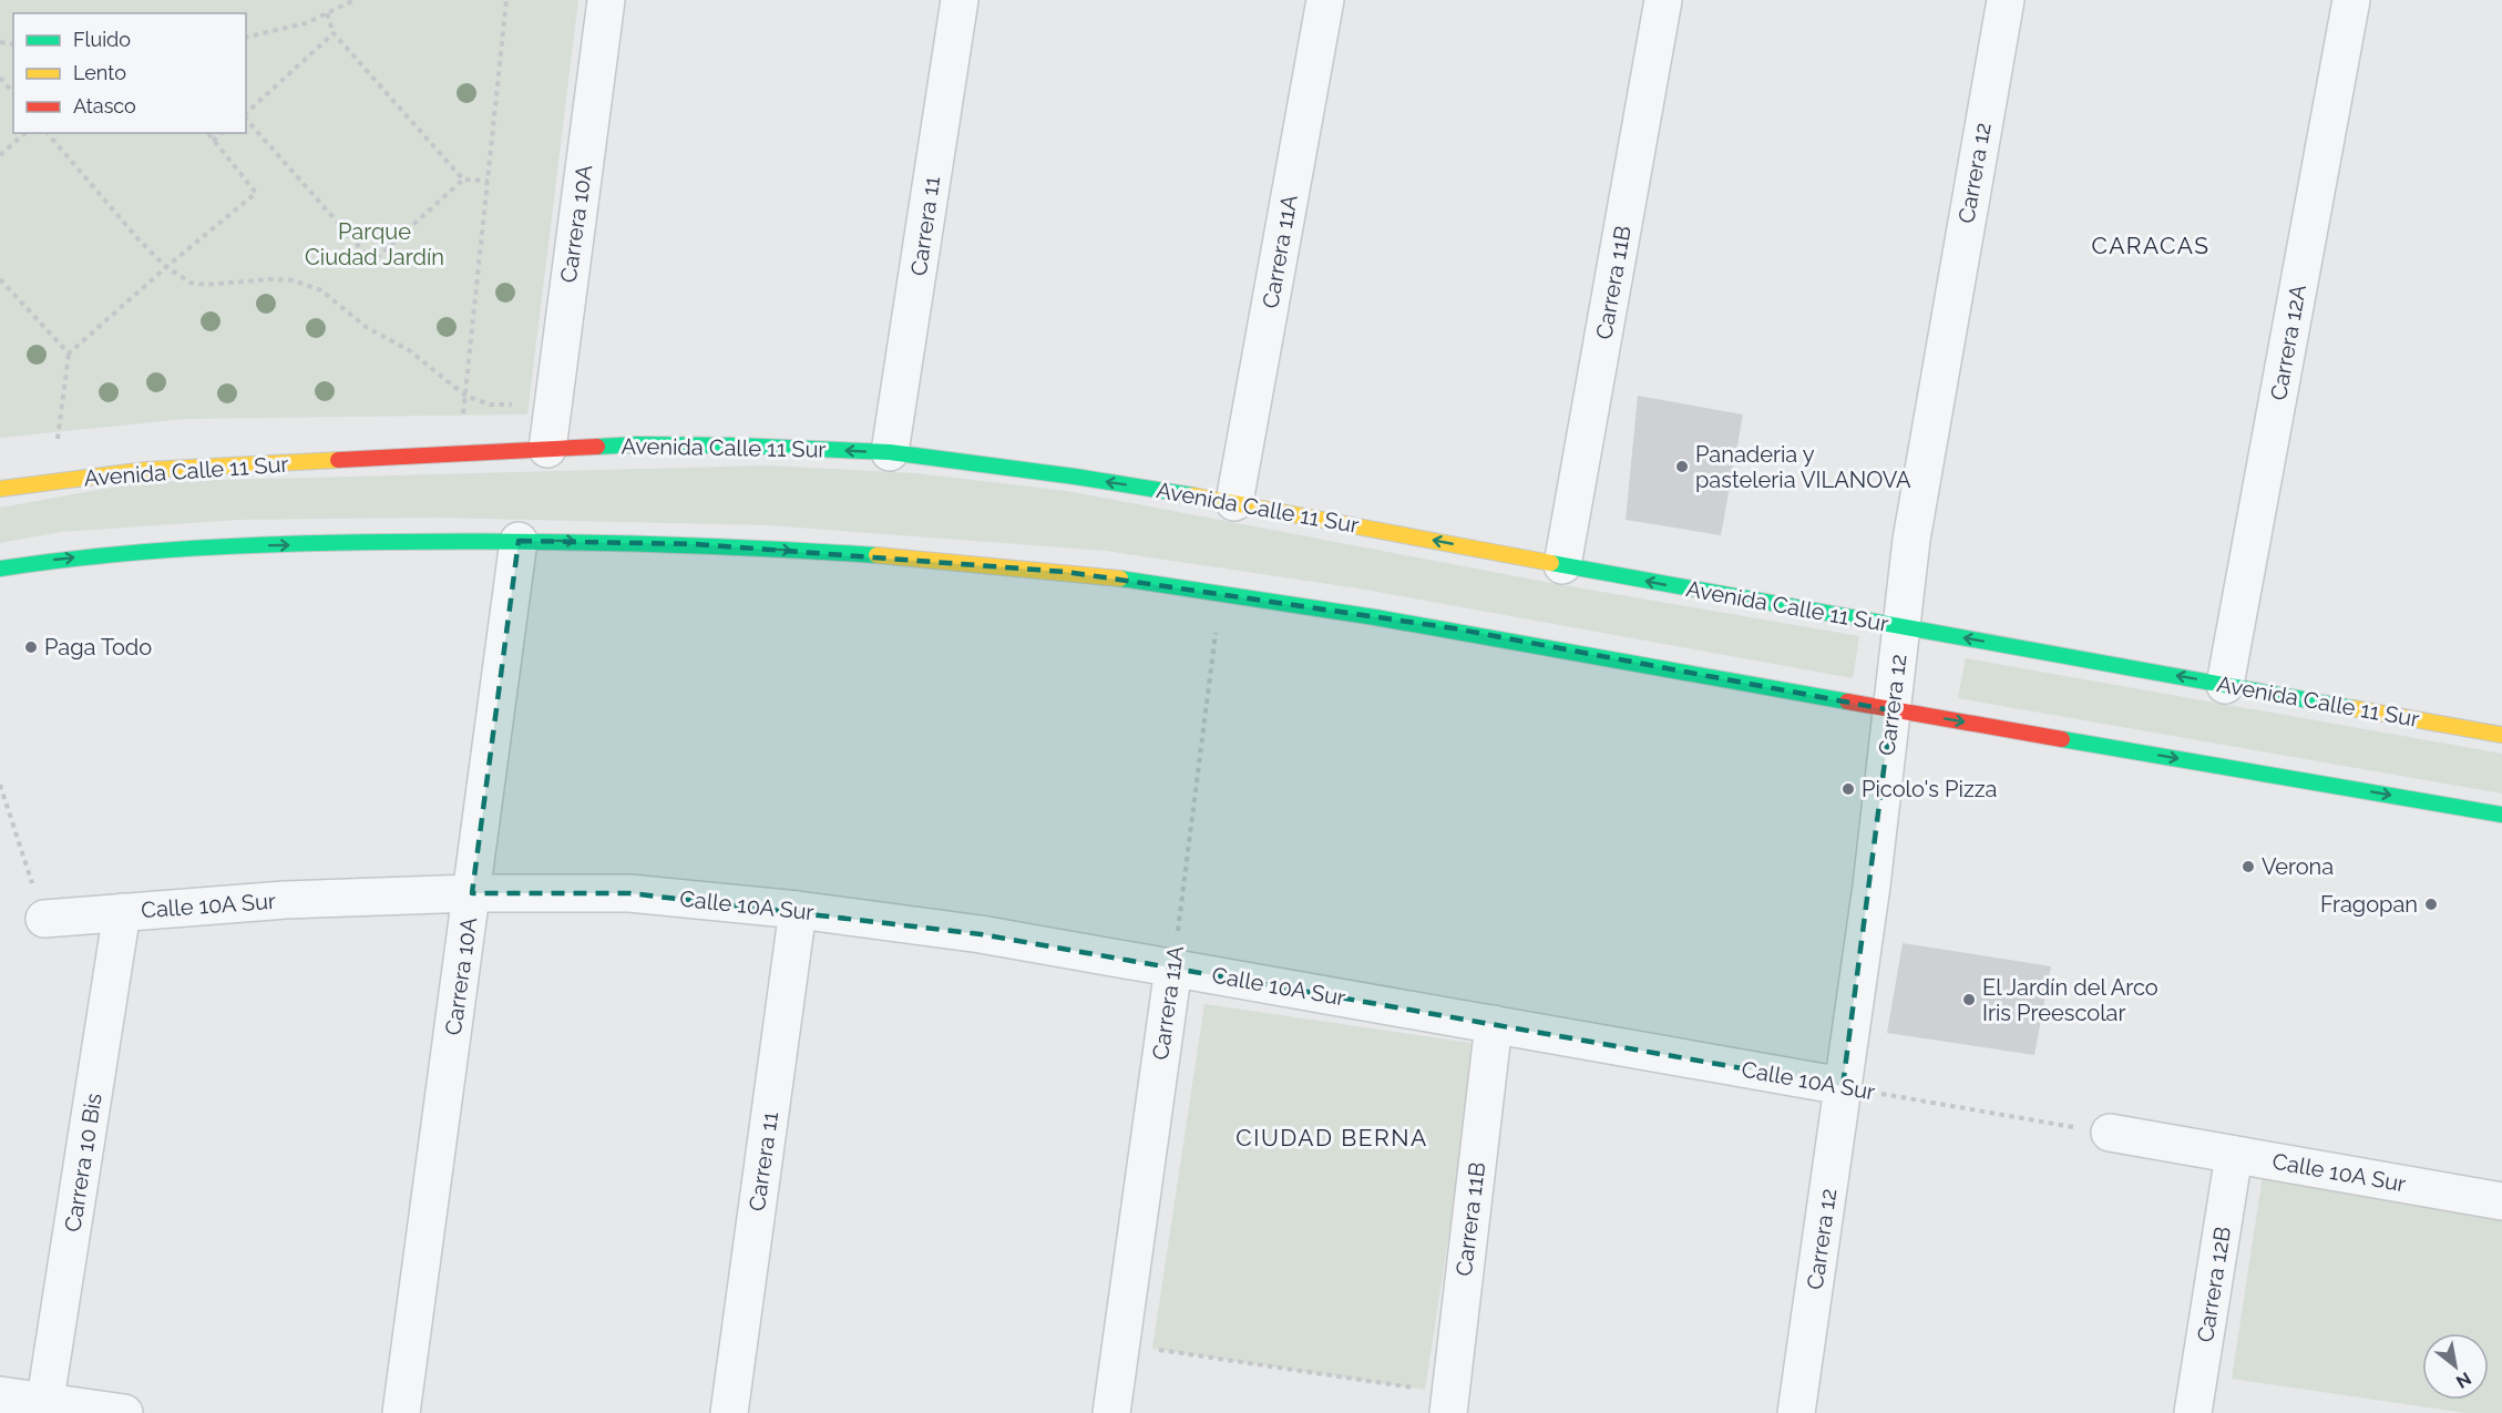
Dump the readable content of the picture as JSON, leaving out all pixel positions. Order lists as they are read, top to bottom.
{
  "streets": {
    "main road": ["Avenida Calle 11 Sur"],
    "street": [
      "Carrera 12",
      "Carrera 10A",
      "Carrera 11",
      "Carrera 11A",
      "Carrera 11B",
      "Carrera 12A",
      "Calle 10A Sur",
      "Carrera 10 Bis",
      "Carrera 12B"
    ]
  },
  "crossings": [
    ["Carrera 12", "Avenida Calle 11 Sur"],
    ["Carrera 12", "Calle 10A Sur"],
    ["Carrera 10A", "Avenida Calle 11 Sur"],
    ["Carrera 10A", "Calle 10A Sur"],
    ["Carrera 11", "Avenida Calle 11 Sur"],
    ["Carrera 11", "Calle 10A Sur"],
    ["Carrera 11A", "Avenida Calle 11 Sur"],
    ["Carrera 11A", "Calle 10A Sur"],
    ["Carrera 11B", "Avenida Calle 11 Sur"],
    ["Carrera 11B", "Calle 10A Sur"],
    ["Carrera 12A", "Avenida Calle 11 Sur"],
    ["Calle 10A Sur", "Carrera 10 Bis"],
    ["Calle 10A Sur", "Carrera 12B"]
  ],
  "districts": ["CARACAS", "CIUDAD BERNA"],
  "parks": ["Parque Ciudad Jardín"],
  "places": [
    "Panaderia y pasteleria VILANOVA",
    "Paga Todo",
    "Picolo's Pizza",
    "Verona",
    "Fragopan",
    "El Jardín del Arco Iris Preescolar"
  ],
  "legend": ["Fluido", "Lento", "Atasco"],
  "north": "bottom right"
}
